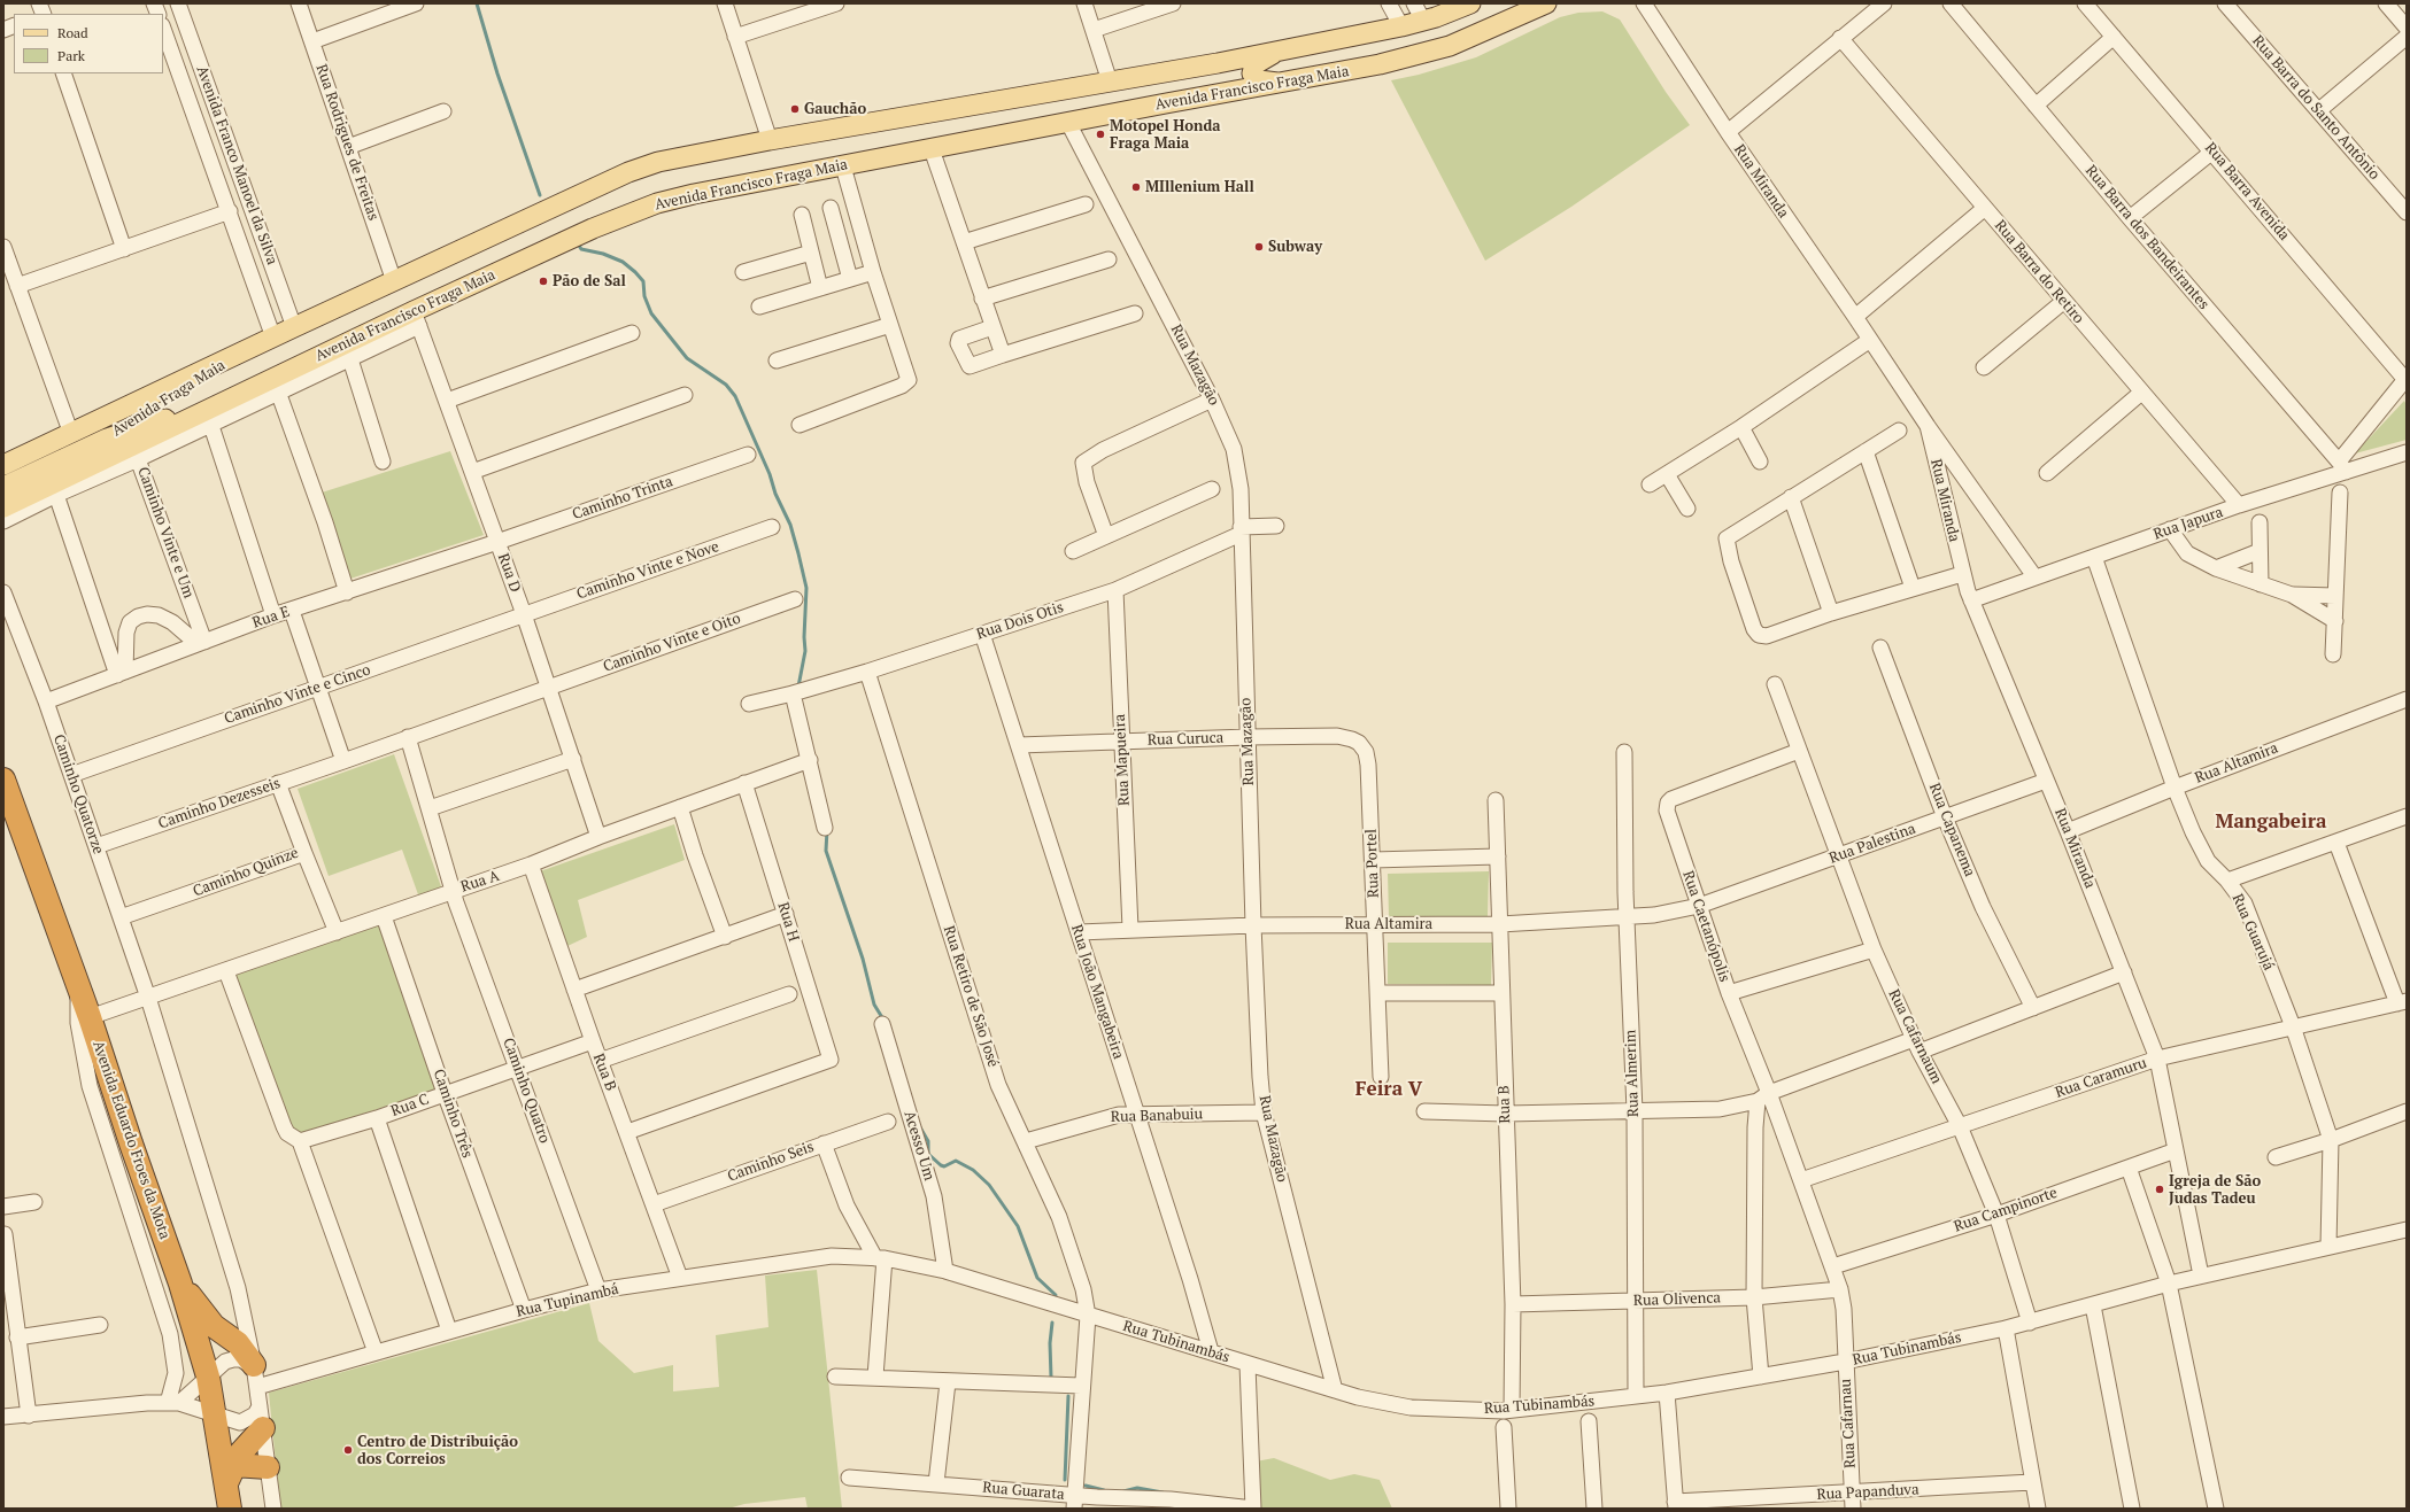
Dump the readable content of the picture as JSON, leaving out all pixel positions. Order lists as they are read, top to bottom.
{
  "streets": {
    "highway": ["Avenida Eduardo Froes da Mota"],
    "main road": ["Avenida Francisco Fraga Maia", "Avenida Fraga Maia"],
    "street": [
      "Rua Barra do Santo Antônio",
      "Rua Rodrigues de Freitas",
      "Avenida Franco Manoel da Silva",
      "Rua Miranda",
      "Rua Barra Avenida",
      "Rua Barra dos Bandeirantes",
      "Rua Barra do Retiro",
      "Rua Mazagão",
      "Caminho Trinta",
      "Rua Japura",
      "Caminho Vinte e Um",
      "Caminho Vinte e Nove",
      "Rua D",
      "Rua E",
      "Rua Dois Otis",
      "Caminho Vinte e Oito",
      "Caminho Vinte e Cinco",
      "Rua Curuca",
      "Rua Mapueira",
      "Rua Altamira",
      "Caminho Quatorze",
      "Caminho Dezesseis",
      "Rua Capanema",
      "Rua Palestina",
      "Rua Portel",
      "Caminho Quinze",
      "Rua A",
      "Rua H",
      "Rua Caetanópolis",
      "Rua Guarujá",
      "Rua João Mangabeira",
      "Rua Retiro de São José",
      "Rua Cafarnaum",
      "Rua B",
      "Rua Almerim",
      "Rua Caramuru",
      "Caminho Quatro",
      "Rua C",
      "Caminho Três",
      "Rua Banabuiu",
      "Acesso Um",
      "Caminho Seis",
      "Rua Campinorte",
      "Rua Olivenca",
      "Rua Tupinambá",
      "Rua Tubinambás",
      "Rua Cafarnau",
      "Rua Guarata",
      "Rua Papanduva"
    ]
  },
  "crossings": [
    ["Avenida Francisco Fraga Maia", "Rua Rodrigues de Freitas"],
    ["Avenida Francisco Fraga Maia", "Avenida Franco Manoel da Silva"],
    ["Avenida Francisco Fraga Maia", "Rua Mazagão"],
    ["Avenida Francisco Fraga Maia", "Avenida Fraga Maia"],
    ["Avenida Francisco Fraga Maia", "Rua D"],
    ["Rua Miranda", "Rua Japura"],
    ["Rua Miranda", "Rua Altamira"],
    ["Rua Miranda", "Rua Palestina"],
    ["Rua Miranda", "Rua Caramuru"],
    ["Rua Miranda", "Rua Campinorte"],
    ["Rua Miranda", "Rua Tubinambás"],
    ["Rua Barra dos Bandeirantes", "Rua Japura"],
    ["Rua Barra do Retiro", "Rua Japura"],
    ["Rua Mazagão", "Rua Dois Otis"],
    ["Rua Mazagão", "Rua Curuca"],
    ["Rua Mazagão", "Rua Altamira"],
    ["Rua Mazagão", "Rua Banabuiu"],
    ["Rua Mazagão", "Rua Tubinambás"],
    ["Caminho Trinta", "Rua D"],
    ["Caminho Trinta", "Rua E"],
    ["Rua Japura", "Rua Guarujá"],
    ["Caminho Vinte e Um", "Rua E"],
    ["Caminho Vinte e Nove", "Rua D"],
    ["Caminho Vinte e Nove", "Caminho Vinte e Cinco"],
    ["Rua D", "Rua E"],
    ["Rua D", "Caminho Vinte e Oito"],
    ["Rua D", "Caminho Vinte e Cinco"],
    ["Rua D", "Rua A"],
    ["Rua E", "Caminho Quatorze"],
    ["Rua Dois Otis", "Rua Mapueira"],
    ["Rua Dois Otis", "Rua João Mangabeira"],
    ["Rua Dois Otis", "Rua Retiro de São José"],
    ["Caminho Vinte e Oito", "Caminho Dezesseis"],
    ["Caminho Vinte e Oito", "Caminho Quatro"],
    ["Caminho Vinte e Cinco", "Caminho Quatorze"],
    ["Rua Curuca", "Rua Mapueira"],
    ["Rua Curuca", "Rua Portel"],
    ["Rua Curuca", "Rua João Mangabeira"],
    ["Rua Mapueira", "Rua Altamira"],
    ["Rua Altamira", "Rua Palestina"],
    ["Rua Altamira", "Rua Portel"],
    ["Rua Altamira", "Rua Caetanópolis"],
    ["Rua Altamira", "Rua Guarujá"],
    ["Rua Altamira", "Rua João Mangabeira"],
    ["Rua Altamira", "Rua B"],
    ["Rua Altamira", "Rua Almerim"],
    ["Caminho Quatorze", "Caminho Dezesseis"],
    ["Caminho Quatorze", "Caminho Quinze"],
    ["Caminho Quatorze", "Rua A"],
    ["Caminho Quatorze", "Rua Tupinambá"],
    ["Caminho Dezesseis", "Caminho Quinze"],
    ["Caminho Dezesseis", "Caminho Quatro"],
    ["Rua Capanema", "Rua Palestina"],
    ["Rua Palestina", "Rua Caetanópolis"],
    ["Rua Palestina", "Rua Cafarnaum"],
    ["Rua A", "Rua H"],
    ["Rua A", "Rua B"],
    ["Rua A", "Caminho Quatro"],
    ["Rua A", "Caminho Três"],
    ["Rua A", "Avenida Eduardo Froes da Mota"],
    ["Rua H", "Rua B"],
    ["Rua Caetanópolis", "Rua Cafarnaum"],
    ["Rua Caetanópolis", "Rua Caramuru"],
    ["Rua Caetanópolis", "Rua Cafarnau"],
    ["Rua Guarujá", "Rua Caramuru"],
    ["Rua Guarujá", "Rua Tubinambás"],
    ["Rua João Mangabeira", "Rua Banabuiu"],
    ["Rua João Mangabeira", "Rua Tubinambás"],
    ["Rua Retiro de São José", "Rua Banabuiu"],
    ["Rua Retiro de São José", "Rua Tubinambás"],
    ["Rua Retiro de São José", "Rua Guarata"],
    ["Rua Cafarnaum", "Rua Caramuru"],
    ["Rua Cafarnaum", "Rua Campinorte"],
    ["Rua Cafarnaum", "Rua Tubinambás"],
    ["Rua B", "Rua C"],
    ["Rua B", "Caminho Seis"],
    ["Rua B", "Rua Olivenca"],
    ["Rua B", "Rua Tupinambá"],
    ["Rua B", "Rua Tubinambás"],
    ["Rua Almerim", "Rua Olivenca"],
    ["Rua Almerim", "Rua Tubinambás"],
    ["Rua Caramuru", "Rua Cafarnau"],
    ["Caminho Quatro", "Rua C"],
    ["Caminho Quatro", "Rua Tupinambá"],
    ["Rua C", "Caminho Três"],
    ["Caminho Três", "Rua Tupinambá"],
    ["Acesso Um", "Rua Tubinambás"],
    ["Rua Campinorte", "Rua Cafarnau"],
    ["Rua Olivenca", "Rua Cafarnau"],
    ["Rua Tupinambá", "Rua Tubinambás"],
    ["Rua Tubinambás", "Rua Cafarnau"],
    ["Rua Cafarnau", "Rua Papanduva"]
  ],
  "districts": ["Mangabeira", "Feira V"],
  "places": [
    "Gauchão",
    "Motopel Honda Fraga Maia",
    "MIllenium Hall",
    "Subway",
    "Pão de Sal",
    "Igreja de São Judas Tadeu",
    "Centro de Distribuição dos Correios"
  ],
  "legend": ["Road", "Park"]
}
